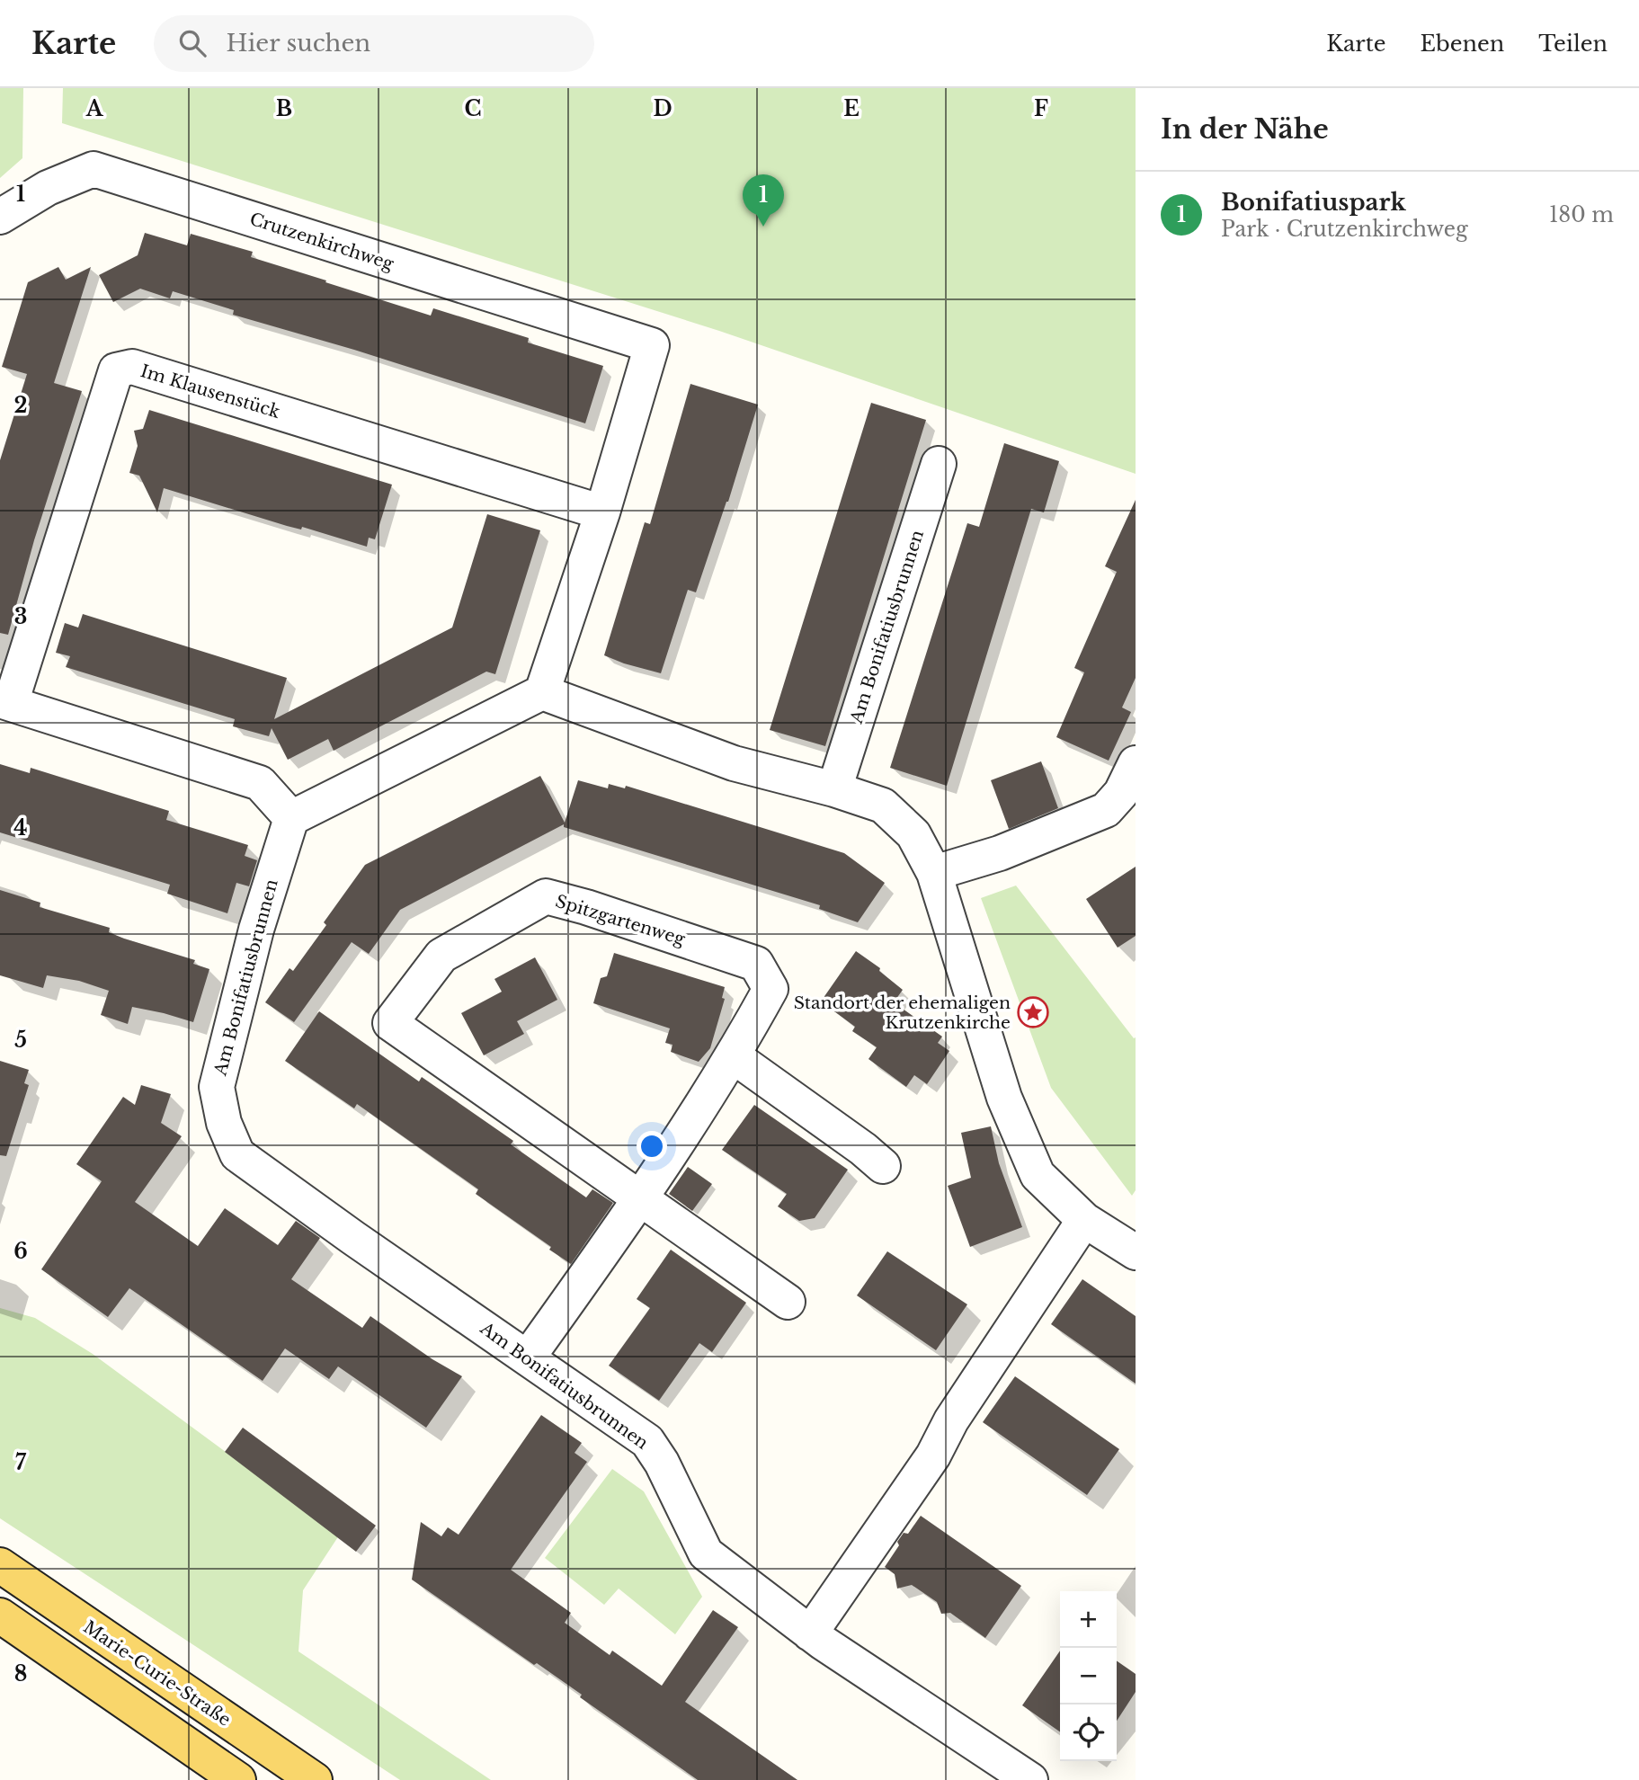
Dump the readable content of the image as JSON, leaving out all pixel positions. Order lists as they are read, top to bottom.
{
  "streets": {
    "main road": ["Marie-Curie-Straße"],
    "street": [
      "Crutzenkirchweg",
      "Im Klausenstück",
      "Am Bonifatiusbrunnen",
      "Spitzgartenweg"
    ]
  },
  "crossings": [
    ["Crutzenkirchweg", "Im Klausenstück"],
    ["Im Klausenstück", "Am Bonifatiusbrunnen"],
    ["Am Bonifatiusbrunnen", "Spitzgartenweg"]
  ],
  "places": {
    "place": ["Standort der ehemaligen Krutzenkirche"]
  },
  "page": {
    "header": "Karte",
    "search": "Hier suchen",
    "nav": ["Karte", "Ebenen", "Teilen"],
    "heading": "In der Nähe",
    "list": [
      {
        "mark": "1",
        "name": "Bonifatiuspark",
        "note": "Park · Crutzenkirchweg",
        "value": "180 m"
      }
    ],
    "pins": "1",
    "map_buttons": ["+", "−"]
  },
  "grid": {
    "columns": [
      "A",
      "B",
      "C",
      "D",
      "E",
      "F"
    ],
    "rows": [
      "1",
      "2",
      "3",
      "4",
      "5",
      "6",
      "7",
      "8"
    ]
  }
}
